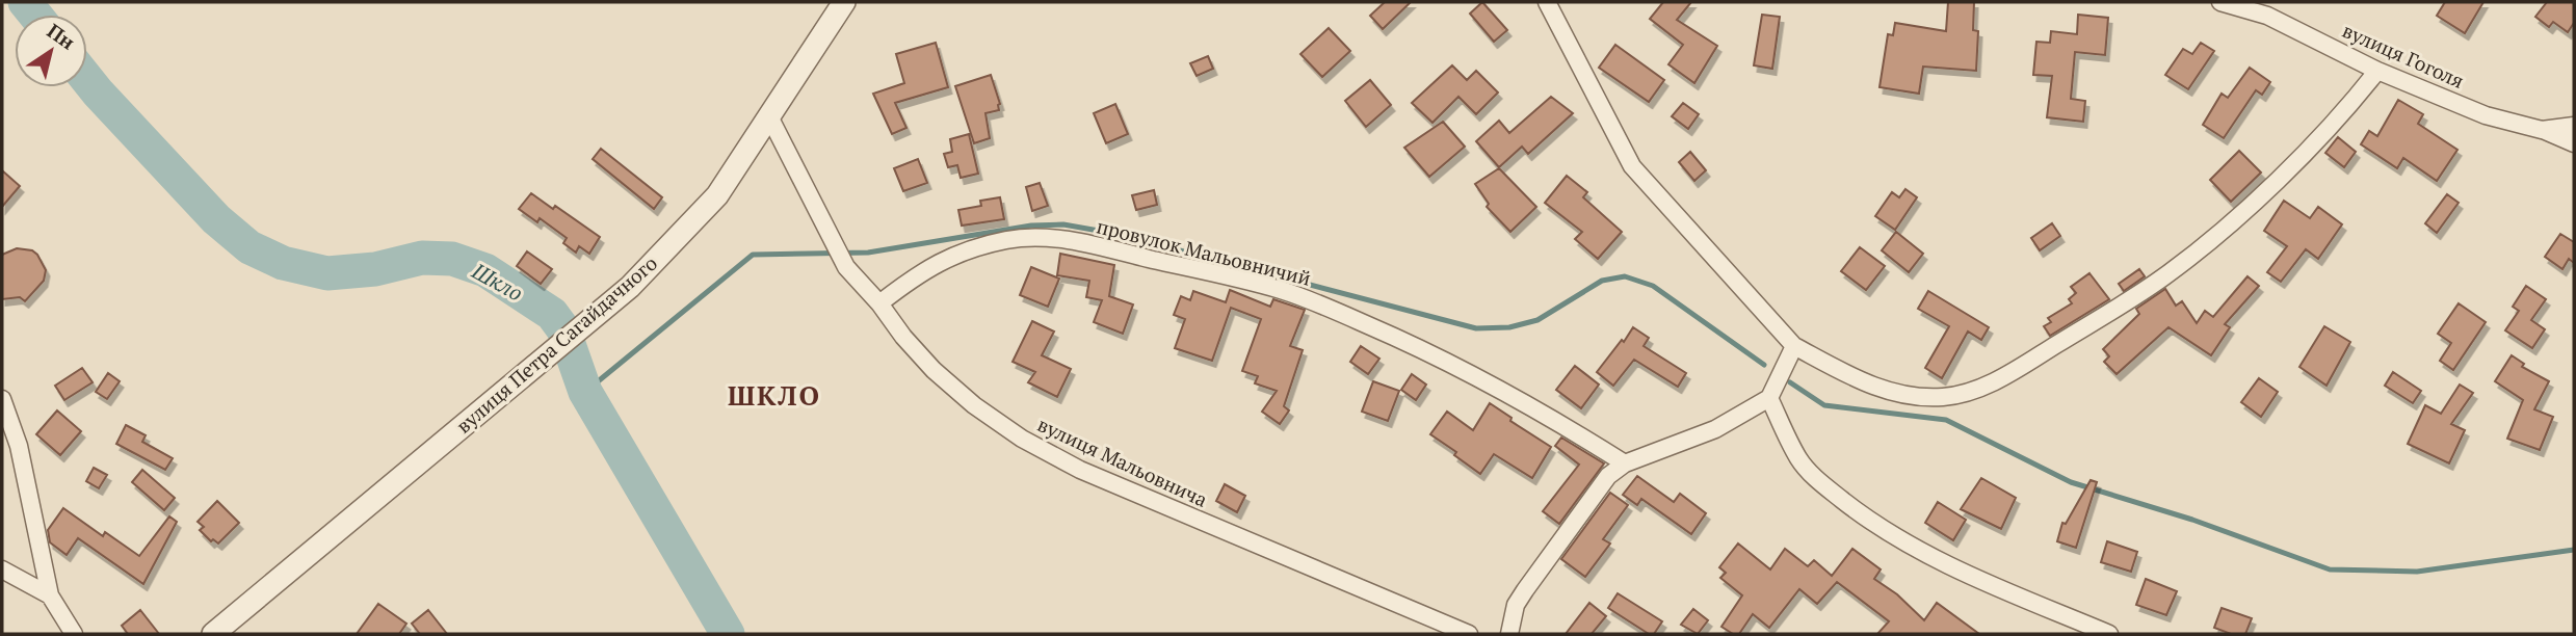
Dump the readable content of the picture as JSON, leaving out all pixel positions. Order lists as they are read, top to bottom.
{
  "streets": {
    "street": [
      "вулиця Гоголя",
      "провулок Мальовничий",
      "вулиця Петра Сагайдачного",
      "вулиця Мальовнича"
    ]
  },
  "crossings": [
    ["провулок Мальовничий", "вулиця Мальовнича"],
    ["вулиця Петра Сагайдачного", "вулиця Мальовнича"]
  ],
  "districts": ["ШКЛО"],
  "water": ["Шкло"],
  "north": "top right"
}
